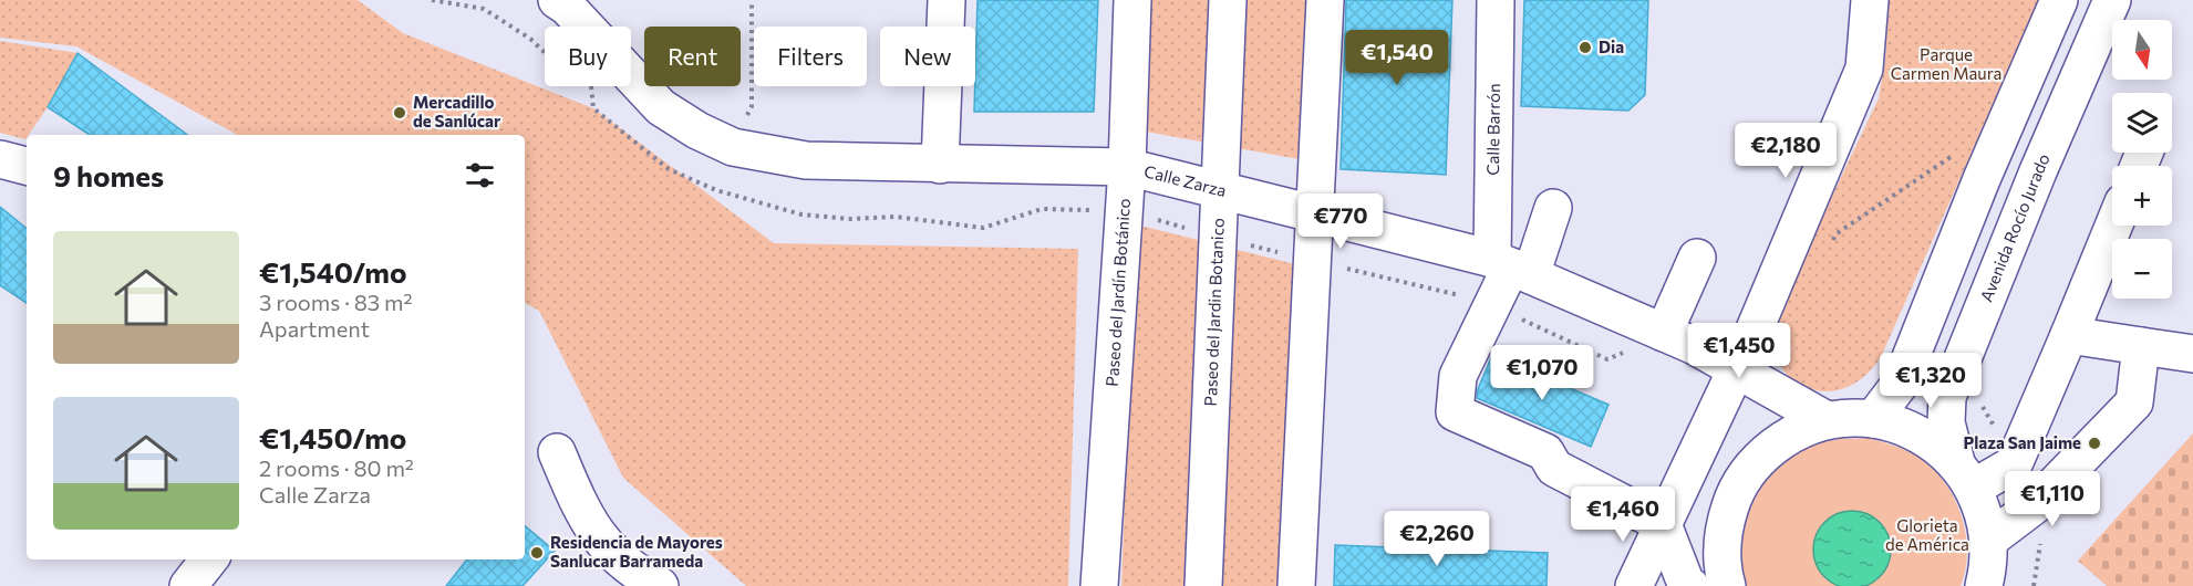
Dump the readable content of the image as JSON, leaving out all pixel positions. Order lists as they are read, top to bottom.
{
  "streets": {
    "street": [
      "Calle Barrón",
      "Calle Zarza",
      "Avenida Rocío Jurado",
      "Paseo del Jardín Botánico",
      "Paseo del Jardin Botanico"
    ]
  },
  "crossings": [
    ["Calle Barrón", "Calle Zarza"],
    ["Calle Zarza", "Paseo del Jardín Botánico"],
    ["Calle Zarza", "Paseo del Jardin Botanico"]
  ],
  "parks": ["Parque Carmen Maura", "Glorieta de América"],
  "places": [
    "Dia",
    "Mercadillo de Sanlúcar",
    "Plaza San Jaime",
    "Residencia de Mayores Sanlucar Barrameda"
  ],
  "north": "bottom",
  "page": {
    "map_buttons": ["+", "−"],
    "chip": [
      "Buy",
      "Rent",
      "Filters",
      "New"
    ],
    "price": [
      "€1,540",
      "€2,180",
      "€770",
      "€1,450",
      "€1,070",
      "€1,320",
      "€1,110",
      "€1,460",
      "€2,260"
    ],
    "heading": "9 homes",
    "list": [
      {
        "name": "€1,540/mo",
        "note": "3 rooms · 83 m² · Apartment"
      },
      {
        "name": "€1,450/mo",
        "note": "2 rooms · 80 m² · Calle Zarza"
      }
    ]
  }
}
